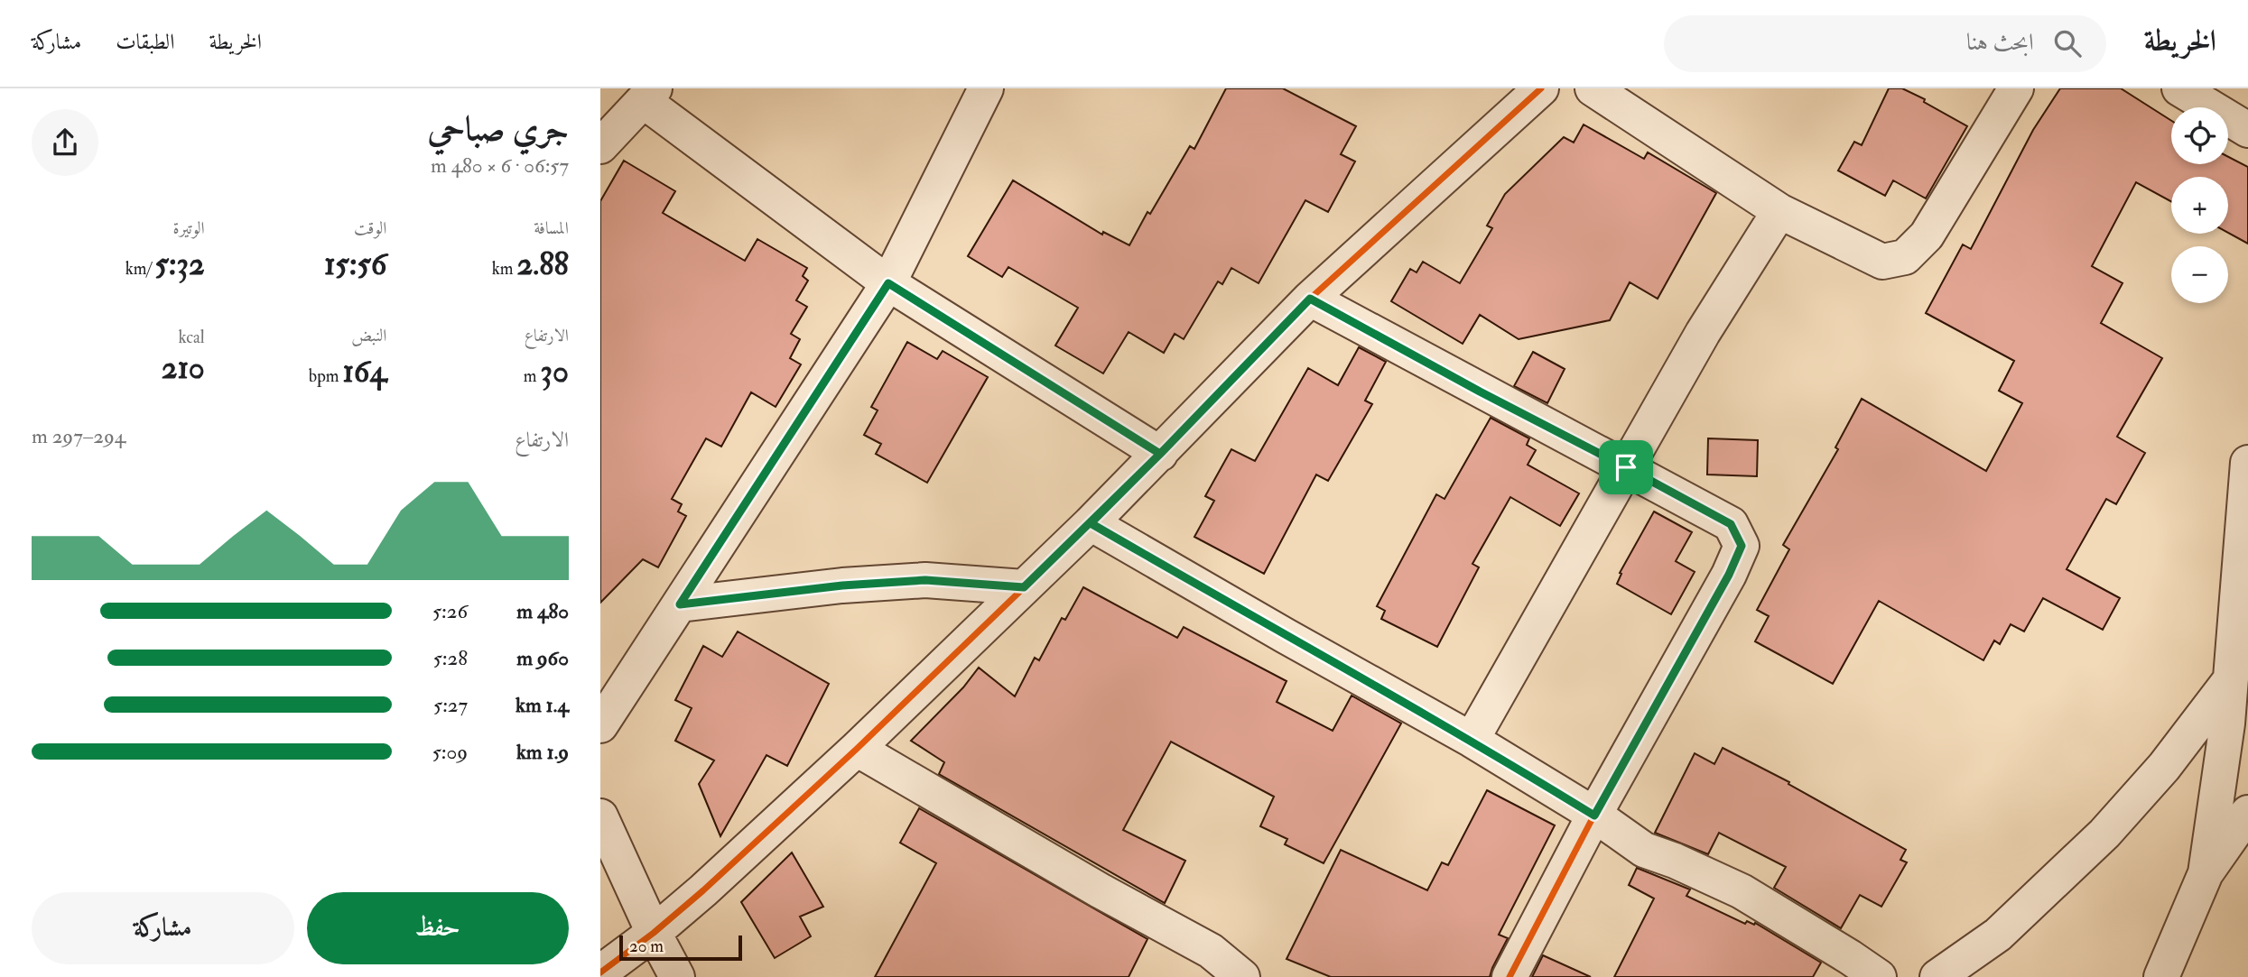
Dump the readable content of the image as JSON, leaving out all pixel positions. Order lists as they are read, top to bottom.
{
  "scale_bar": "20 m",
  "page": {
    "header": "الخريطة",
    "search": "ابحث هنا",
    "nav": ["الخريطة", "الطبقات", "مشاركة"],
    "heading": ["جري صباحي", "06:57 · 6 × 480 m"],
    "map_buttons": ["+", "−"],
    "stats": [
      ["المسافة", "2.88 km"],
      ["الوقت", "15:56"],
      ["الوتيرة", "5:32 /km"],
      ["الارتفاع", "30 m"],
      ["النبض", "164 bpm"],
      ["kcal", "210"]
    ],
    "chart": ["الارتفاع", "294–297 m"],
    "list": [
      {
        "name": "480 m",
        "note": "5:26"
      },
      {
        "name": "960 m",
        "note": "5:28"
      },
      {
        "name": "1.4 km",
        "note": "5:27"
      },
      {
        "name": "1.9 km",
        "note": "5:09"
      }
    ],
    "buttons": ["حفظ", "مشاركة"],
    "scale": "20 m"
  }
}
